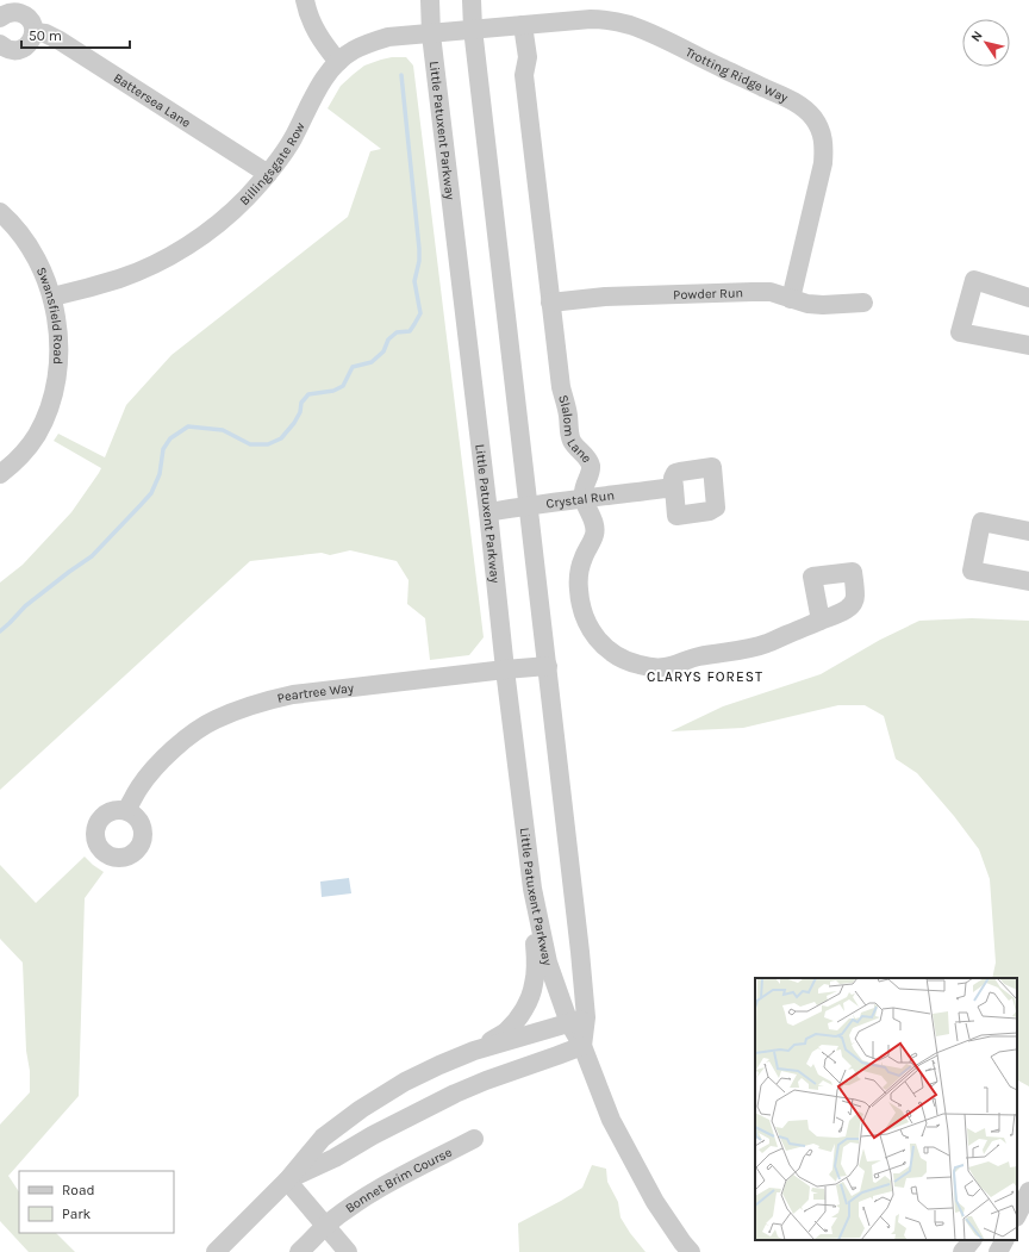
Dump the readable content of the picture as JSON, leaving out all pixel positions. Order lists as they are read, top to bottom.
{
  "streets": {
    "street": [
      "Trotting Ridge Way",
      "Battersea Lane",
      "Little Patuxent Parkway",
      "Billingsgate Row",
      "Powder Run",
      "Swansfield Road",
      "Slalom Lane",
      "Crystal Run",
      "Peartree Way",
      "Bonnet Brim Course"
    ]
  },
  "crossings": [
    ["Trotting Ridge Way", "Little Patuxent Parkway"],
    ["Trotting Ridge Way", "Billingsgate Row"],
    ["Trotting Ridge Way", "Powder Run"],
    ["Trotting Ridge Way", "Slalom Lane"],
    ["Battersea Lane", "Billingsgate Row"],
    ["Little Patuxent Parkway", "Billingsgate Row"],
    ["Little Patuxent Parkway", "Crystal Run"],
    ["Little Patuxent Parkway", "Peartree Way"],
    ["Billingsgate Row", "Swansfield Road"],
    ["Powder Run", "Slalom Lane"],
    ["Slalom Lane", "Crystal Run"]
  ],
  "districts": ["CLARYS FOREST"],
  "legend": ["Road", "Park"],
  "scale_bar": "50 m",
  "north": "top left"
}
